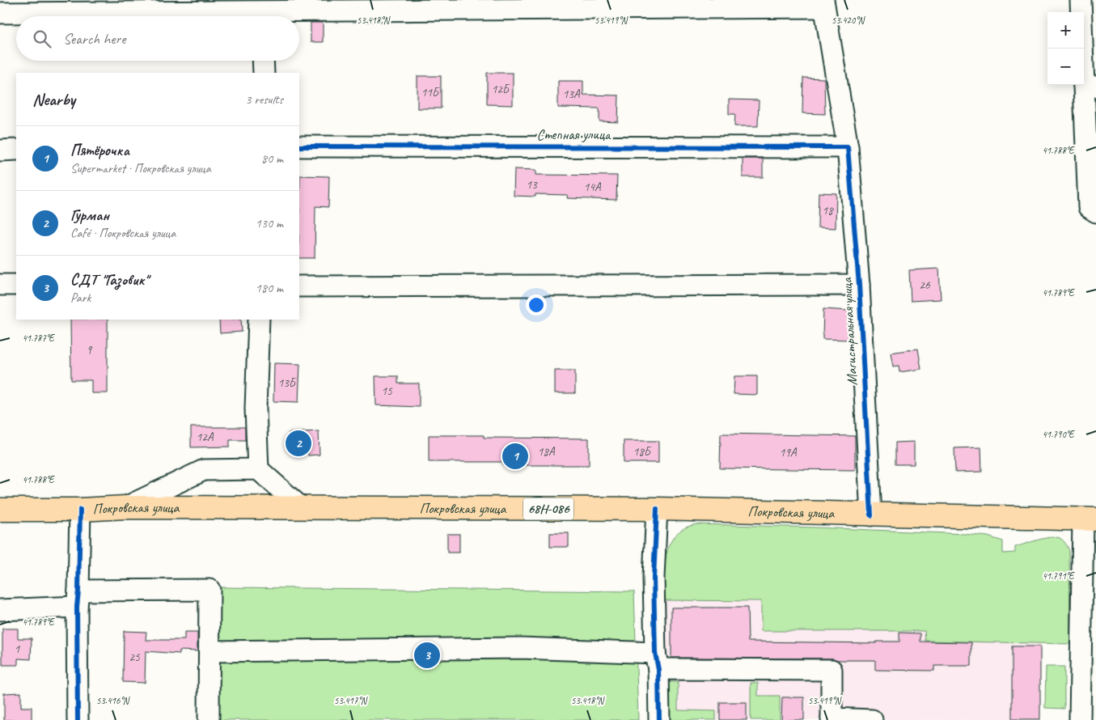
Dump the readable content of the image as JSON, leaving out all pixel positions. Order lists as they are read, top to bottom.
{
  "streets": {
    "main road": ["Покровская улица", "68Н-086"],
    "street": ["Степная улица", "Магистральная улица"]
  },
  "crossings": [
    ["Степная улица", "Магистральная улица"],
    ["Магистральная улица", "Покровская улица"]
  ],
  "house_numbers": [
    "12Б",
    "11Б",
    "13А",
    "13",
    "14А",
    "18",
    "26",
    "9",
    "13Б",
    "15",
    "12А",
    "18А",
    "18Б",
    "19А",
    "1",
    "25"
  ],
  "page": {
    "map_buttons": ["+", "−"],
    "search": "Search here",
    "heading": ["Nearby", "3 results"],
    "list": [
      {
        "mark": "1",
        "name": "Пятёрочка",
        "note": "Supermarket · Покровская улица",
        "value": "80 m"
      },
      {
        "mark": "2",
        "name": "Гурман",
        "note": "Café · Покровская улица",
        "value": "130 m"
      },
      {
        "mark": "3",
        "name": "СДТ \"Газовик\"",
        "note": "Park",
        "value": "180 m"
      }
    ],
    "pins": ["2", "1", "3"]
  },
  "coordinates": [
    "53.418°N",
    "53.419°N",
    "53.420°N",
    "41.788°E",
    "41.789°E",
    "41.787°E",
    "41.790°E",
    "41.791°E",
    "53.416°N",
    "53.417°N"
  ]
}
